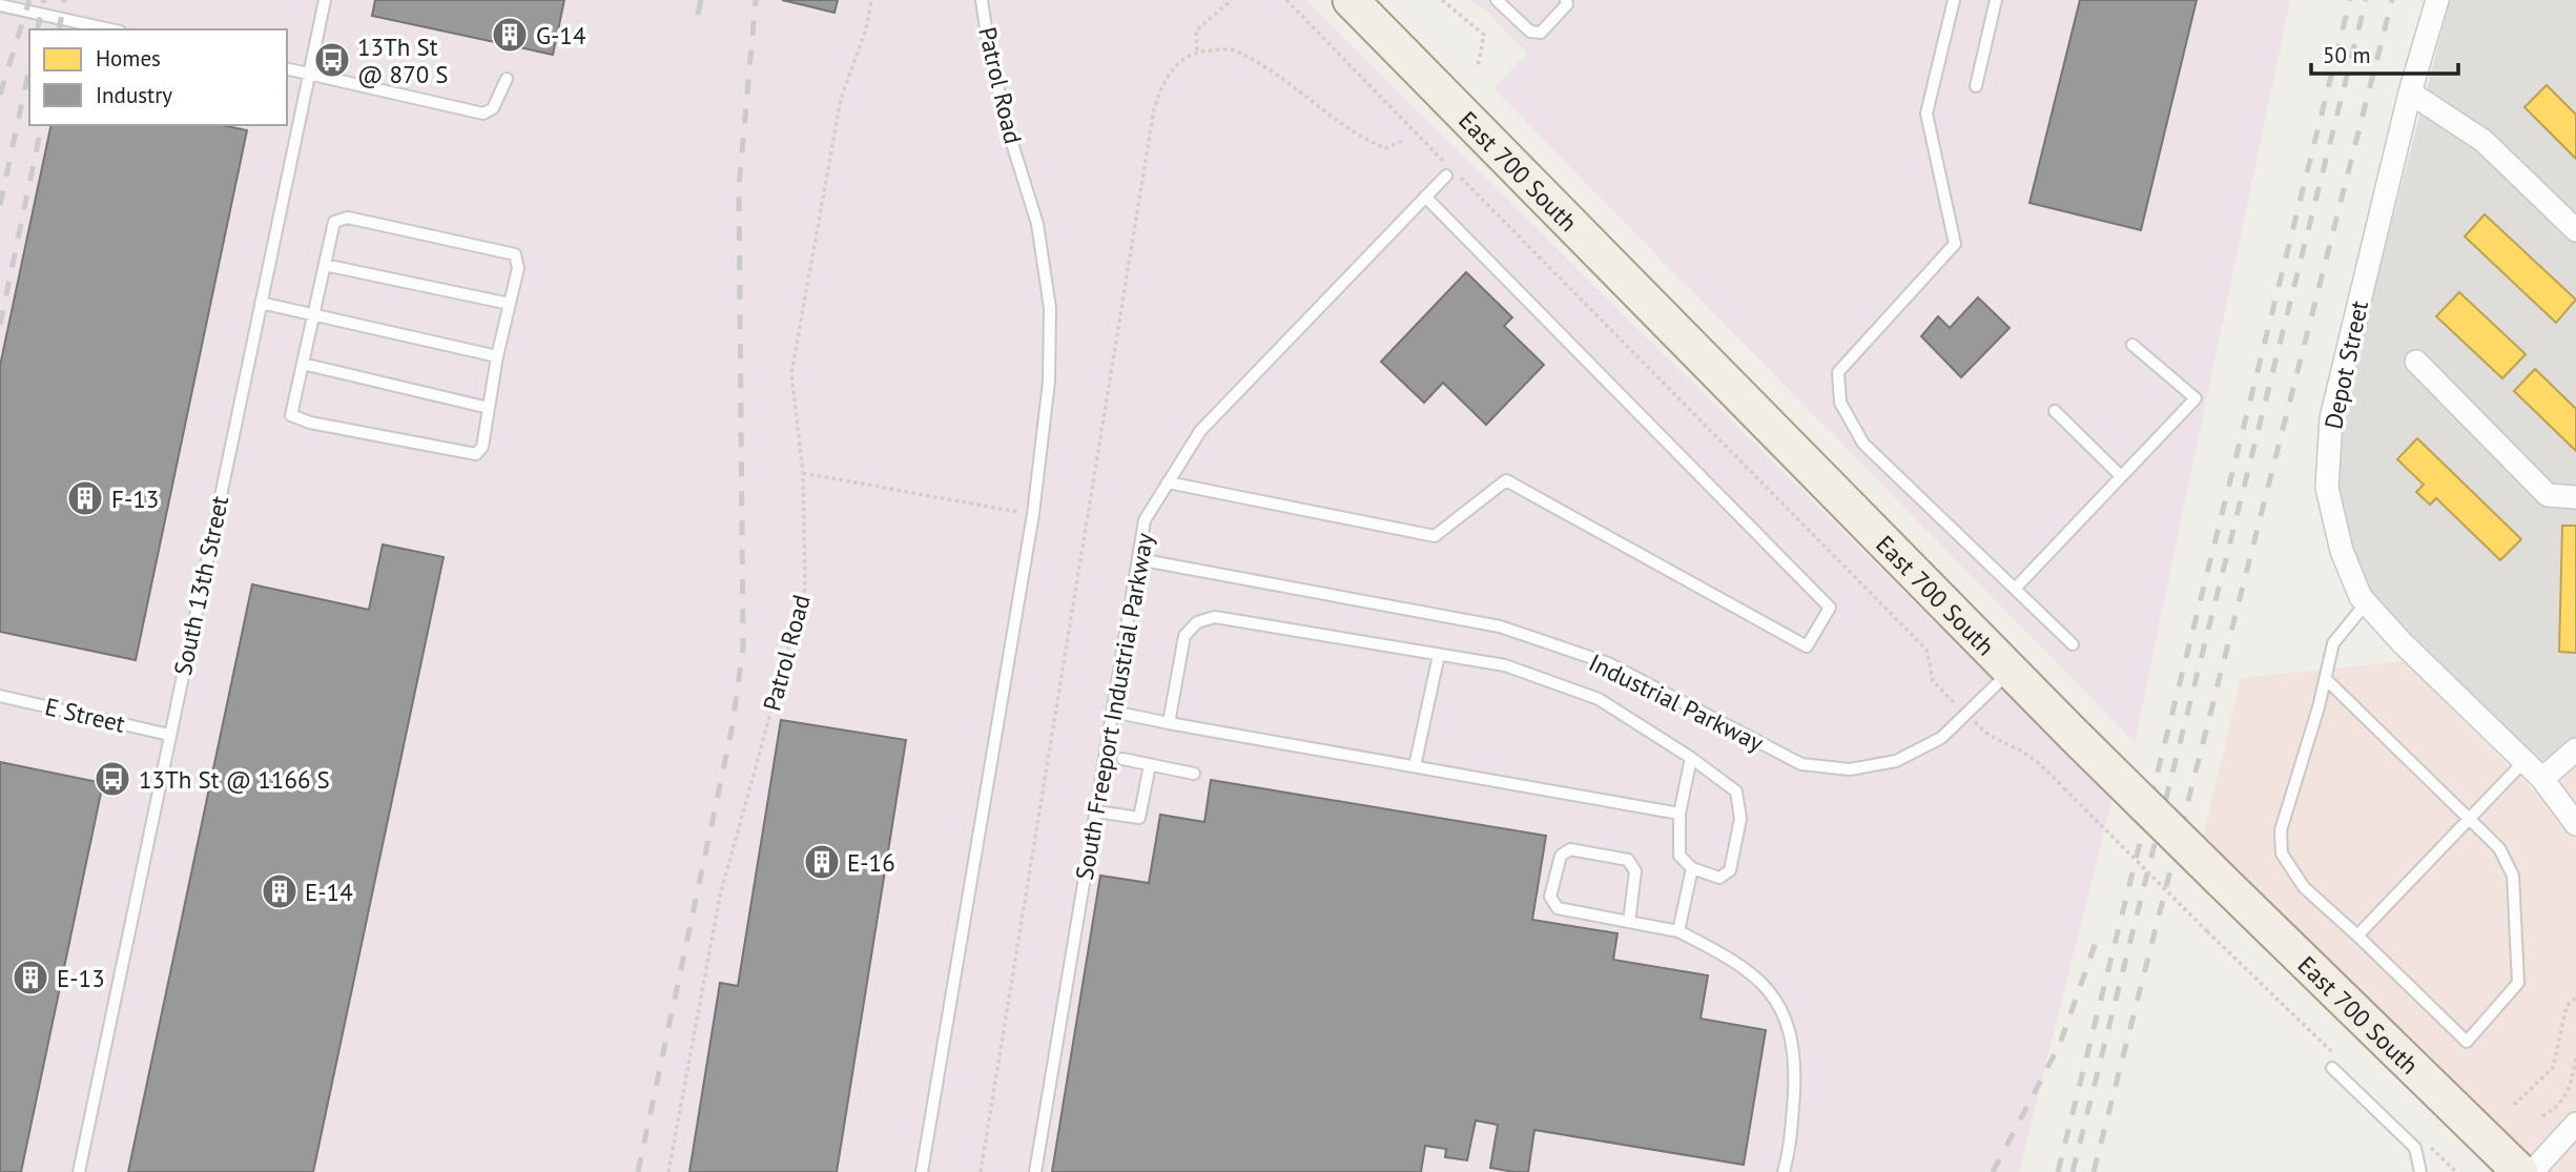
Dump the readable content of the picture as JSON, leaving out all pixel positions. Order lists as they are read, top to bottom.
{
  "streets": {
    "main road": ["East 700 South"],
    "street": ["Depot Street"],
    "lane": [
      "Patrol Road",
      "South 13th Street",
      "Industrial Parkway",
      "South Freeport Industrial Parkway",
      "E Street"
    ]
  },
  "crossings": [
    ["East 700 South", "Industrial Parkway"],
    ["South 13th Street", "E Street"],
    ["Industrial Parkway", "South Freeport Industrial Parkway"]
  ],
  "places": {
    "building": [
      "G-14",
      "F-13",
      "E-16",
      "E-14",
      "E-13"
    ],
    "bus stop": ["13Th St @ 870 S", "13Th St @ 1166 S"]
  },
  "legend": ["Homes", "Industry"],
  "scale_bar": "50 m"
}
